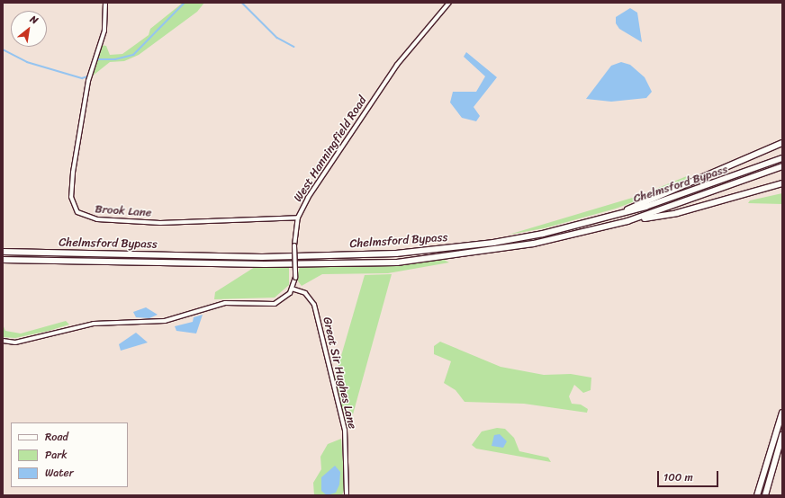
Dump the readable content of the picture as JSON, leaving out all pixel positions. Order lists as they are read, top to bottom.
{
  "streets": {
    "highway": ["Chelmsford Bypass"],
    "street": ["West Hanningfield Road", "Brook Lane", "Great Sir Hughes Lane"]
  },
  "crossings": [
    ["West Hanningfield Road", "Brook Lane"],
    ["West Hanningfield Road", "Great Sir Hughes Lane"]
  ],
  "legend": ["Road", "Park", "Water"],
  "scale_bar": "100 m",
  "north": "top right"
}
